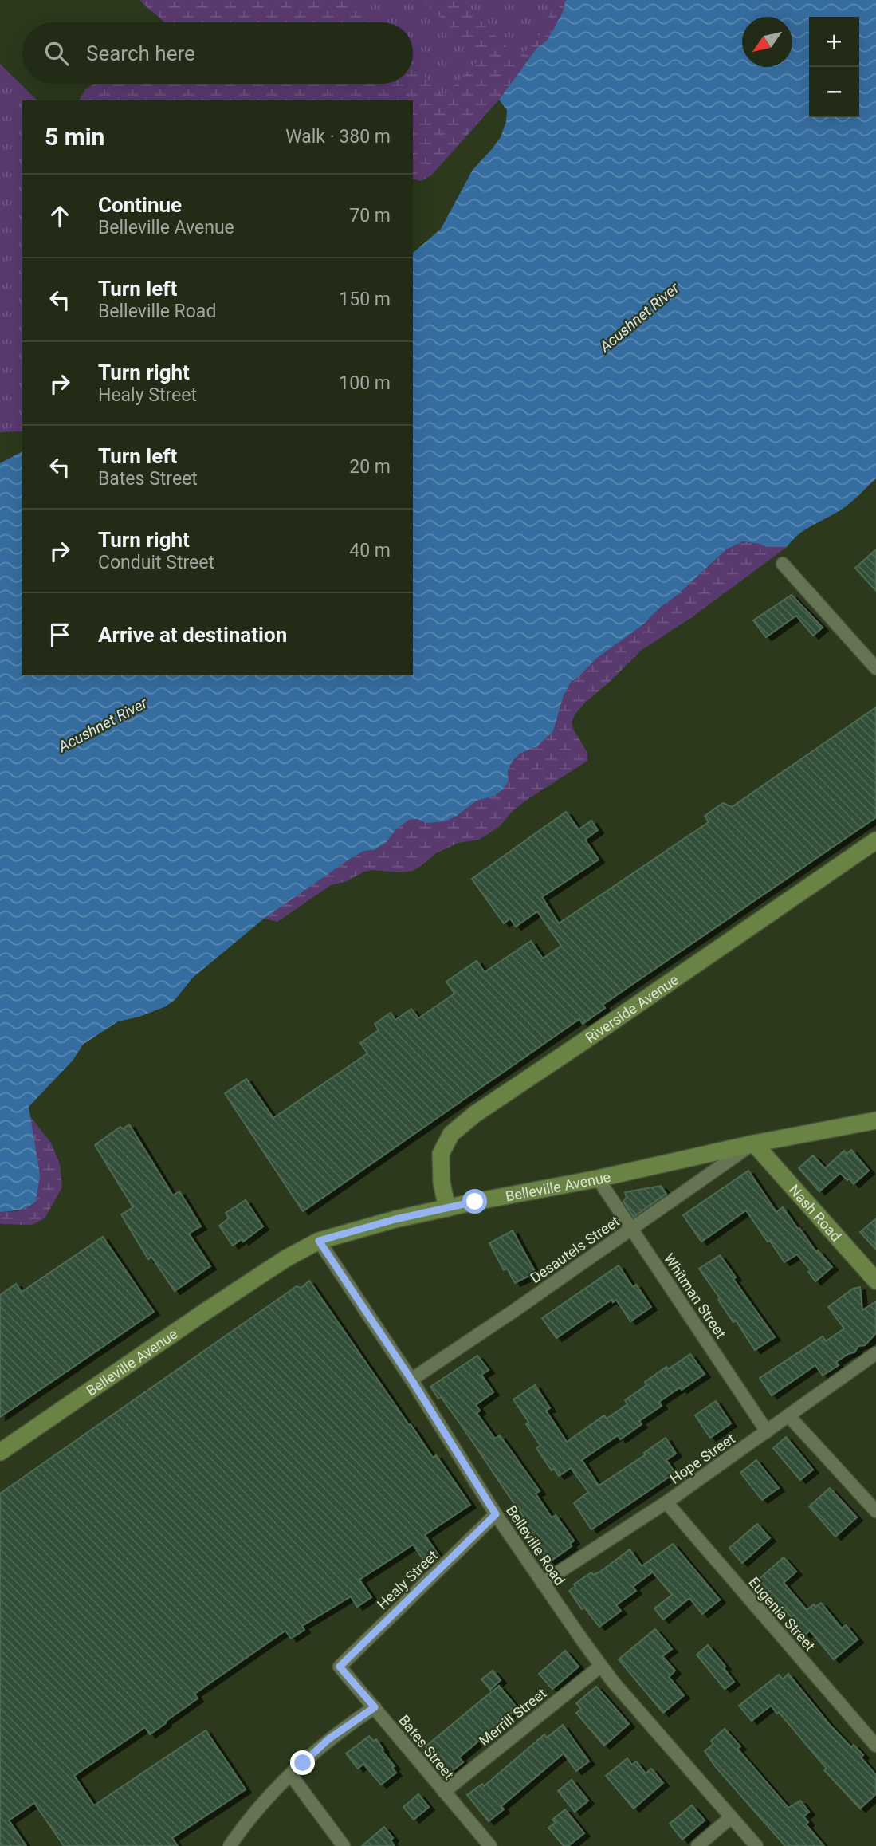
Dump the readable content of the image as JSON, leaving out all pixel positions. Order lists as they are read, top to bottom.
{
  "streets": {
    "main road": ["Riverside Avenue", "Belleville Avenue", "Nash Road"],
    "street": [
      "Desautels Street",
      "Whitman Street",
      "Hope Street",
      "Belleville Road",
      "Healy Street",
      "Eugenia Street",
      "Merrill Street",
      "Bates Street"
    ]
  },
  "crossings": [
    ["Riverside Avenue", "Belleville Avenue"],
    ["Belleville Avenue", "Nash Road"],
    ["Belleville Avenue", "Desautels Street"],
    ["Belleville Avenue", "Whitman Street"],
    ["Belleville Avenue", "Belleville Road"],
    ["Nash Road", "Desautels Street"],
    ["Desautels Street", "Whitman Street"],
    ["Desautels Street", "Belleville Road"],
    ["Whitman Street", "Hope Street"],
    ["Hope Street", "Belleville Road"],
    ["Hope Street", "Eugenia Street"],
    ["Belleville Road", "Healy Street"],
    ["Belleville Road", "Merrill Street"],
    ["Healy Street", "Bates Street"],
    ["Merrill Street", "Bates Street"]
  ],
  "water": ["Acushnet River"],
  "north": "bottom left",
  "page": {
    "map_buttons": ["+", "−"],
    "search": "Search here",
    "heading": ["5 min", "Walk · 380 m"],
    "list": [
      ["Continue", "Belleville Avenue", "70 m"],
      ["Turn left", "Belleville Road", "150 m"],
      ["Turn right", "Healy Street", "100 m"],
      ["Turn left", "Bates Street", "20 m"],
      ["Turn right", "Conduit Street", "40 m"],
      "Arrive at destination"
    ]
  }
}
